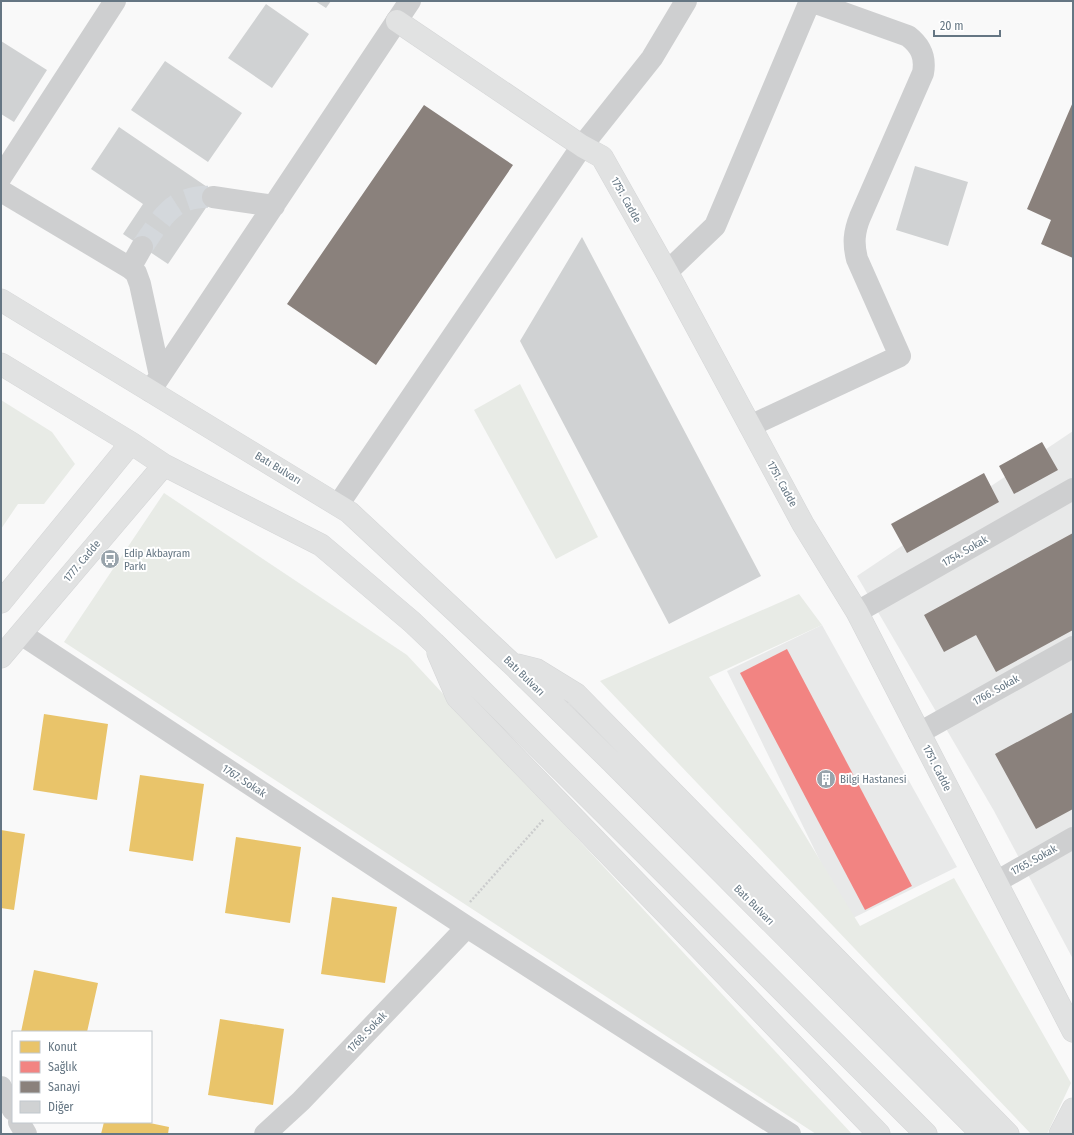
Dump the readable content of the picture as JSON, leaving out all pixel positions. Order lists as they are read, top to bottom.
{
  "streets": {
    "main road": ["1751. Cadde", "Batı Bulvarı", "1777. Cadde"],
    "street": [
      "1754. Sokak",
      "1766. Sokak",
      "1767. Sokak",
      "1765. Sokak",
      "1768. Sokak"
    ]
  },
  "crossings": [
    ["1751. Cadde", "1754. Sokak"],
    ["1751. Cadde", "1766. Sokak"],
    ["1751. Cadde", "1765. Sokak"],
    ["1777. Cadde", "1767. Sokak"],
    ["1767. Sokak", "1768. Sokak"]
  ],
  "places": {
    "bus stop": ["Edip Akbayram Parkı"],
    "building": ["Bilgi Hastanesi"]
  },
  "legend": [
    "Konut",
    "Sağlık",
    "Sanayi",
    "Diğer"
  ],
  "scale_bar": "20 m"
}
